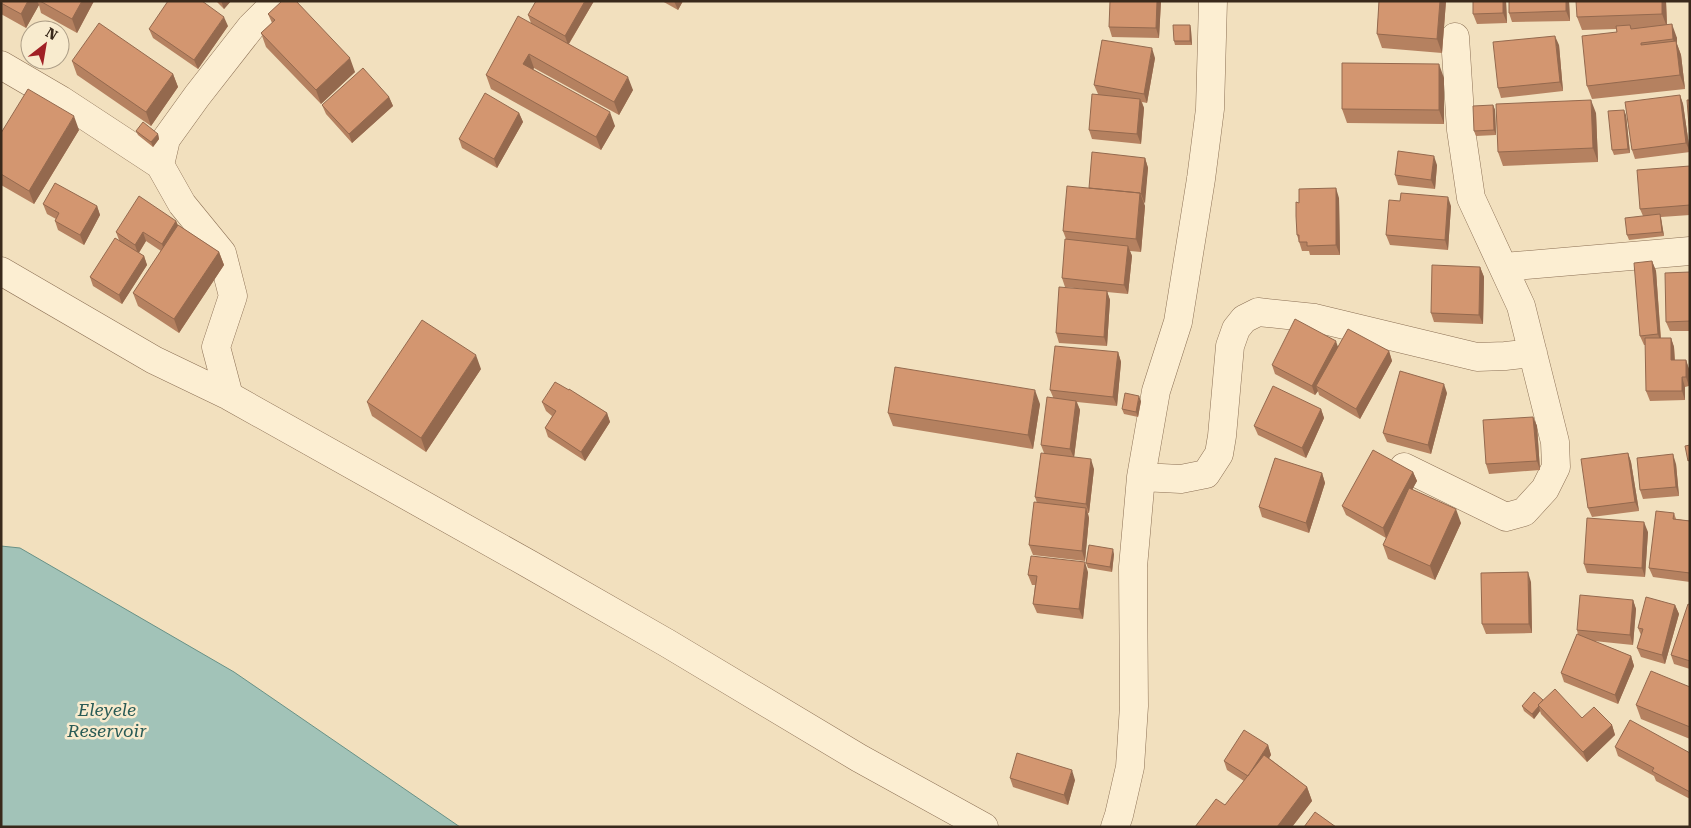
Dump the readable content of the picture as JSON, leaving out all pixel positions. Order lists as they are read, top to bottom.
{
  "water": ["Eleyele Reservoir"],
  "north": "top right"
}
